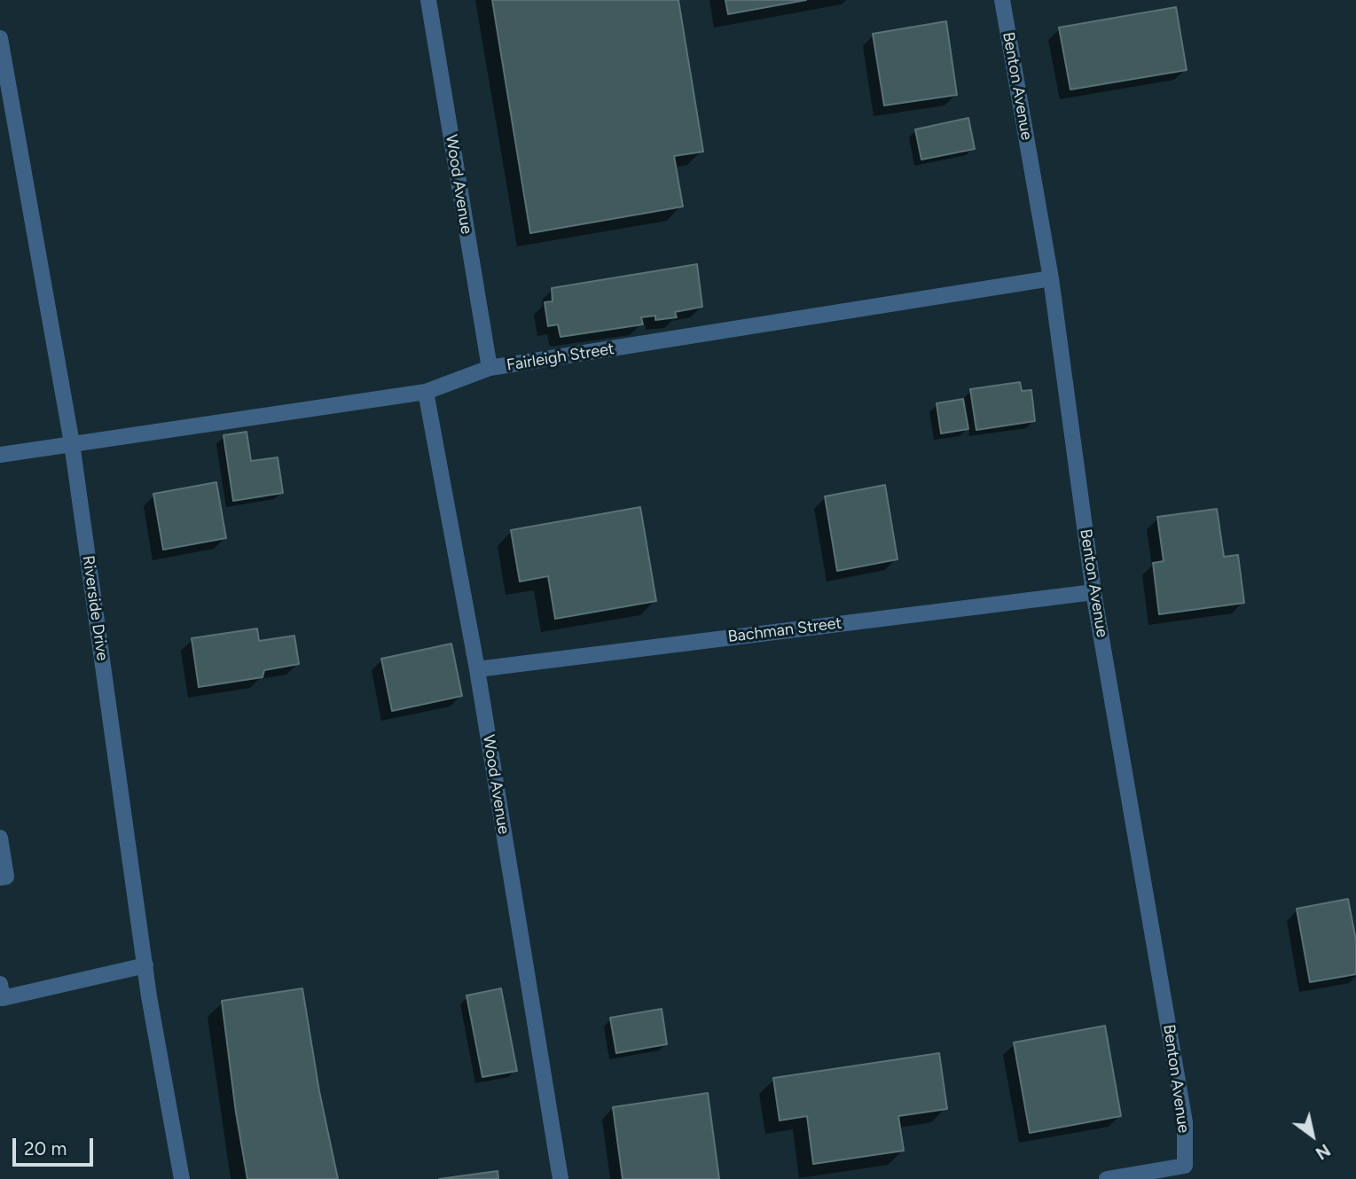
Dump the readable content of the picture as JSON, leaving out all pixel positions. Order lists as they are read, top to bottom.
{
  "streets": {
    "street": [
      "Benton Avenue",
      "Wood Avenue",
      "Fairleigh Street",
      "Riverside Drive",
      "Bachman Street"
    ]
  },
  "crossings": [
    ["Benton Avenue", "Fairleigh Street"],
    ["Benton Avenue", "Bachman Street"],
    ["Wood Avenue", "Fairleigh Street"],
    ["Wood Avenue", "Bachman Street"],
    ["Fairleigh Street", "Riverside Drive"]
  ],
  "scale_bar": "20 m",
  "north": "bottom right"
}
